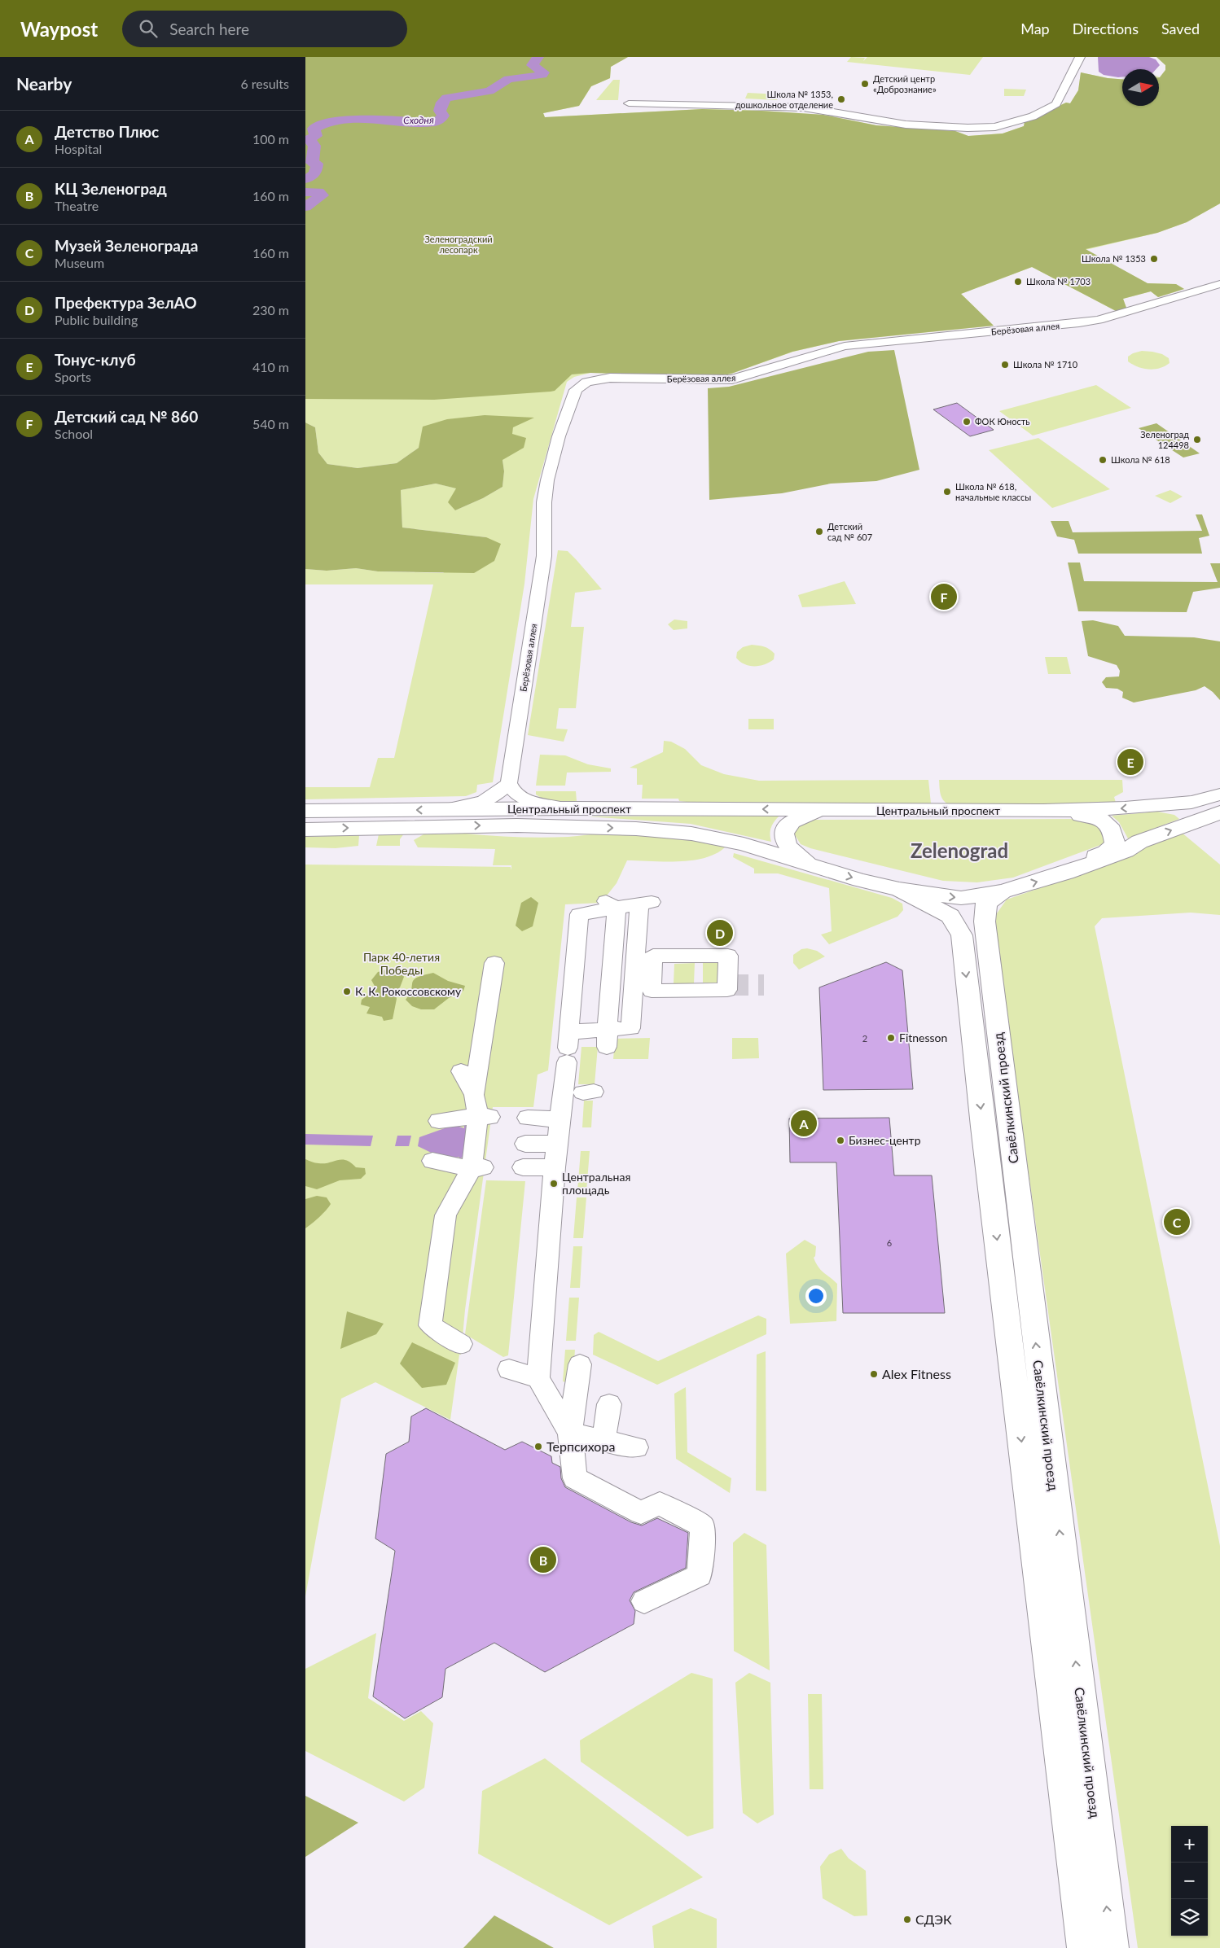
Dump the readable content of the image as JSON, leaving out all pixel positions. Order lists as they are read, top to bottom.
{
  "streets": {
    "main road": ["Центральный проспект", "Савёлкинский проезд"],
    "street": ["Берёзовая аллея"]
  },
  "crossings": [
    ["Центральный проспект", "Савёлкинский проезд"]
  ],
  "districts": ["Zelenograd"],
  "water": ["Сходня"],
  "parks": ["Зеленоградский лесопарк", "Парк 40-летия Победы"],
  "places": [
    "Детский центр «Добрознание»",
    "Школа № 1353, дошкольное отделение",
    "Школа № 1353",
    "Школа № 1703",
    "Школа № 1710",
    "ФОК Юность",
    "Зеленоград 124498",
    "Школа № 618",
    "Школа № 618, начальные классы",
    "Детский сад № 607",
    "К. К. Рокоссовскому",
    "Fitnesson",
    "Бизнес-центр",
    "Центральная площадь",
    "Alex Fitness",
    "Терпсихора",
    "СДЭК"
  ],
  "house_numbers": ["2", "6"],
  "north": "right",
  "page": {
    "header": "Waypost",
    "search": "Search here",
    "nav": ["Map", "Directions", "Saved"],
    "heading": ["Nearby", "6 results"],
    "list": [
      {
        "mark": "A",
        "name": "Детство Плюс",
        "note": "Hospital",
        "value": "100 m"
      },
      {
        "mark": "B",
        "name": "КЦ Зеленоград",
        "note": "Theatre",
        "value": "160 m"
      },
      {
        "mark": "C",
        "name": "Музей Зеленограда",
        "note": "Museum",
        "value": "160 m"
      },
      {
        "mark": "D",
        "name": "Префектура ЗелАО",
        "note": "Public building",
        "value": "230 m"
      },
      {
        "mark": "E",
        "name": "Тонус-клуб",
        "note": "Sports",
        "value": "410 m"
      },
      {
        "mark": "F",
        "name": "Детский сад № 860",
        "note": "School",
        "value": "540 m"
      }
    ],
    "pins": [
      "F",
      "E",
      "D",
      "A",
      "C",
      "B"
    ],
    "map_buttons": ["+", "−"]
  }
}
